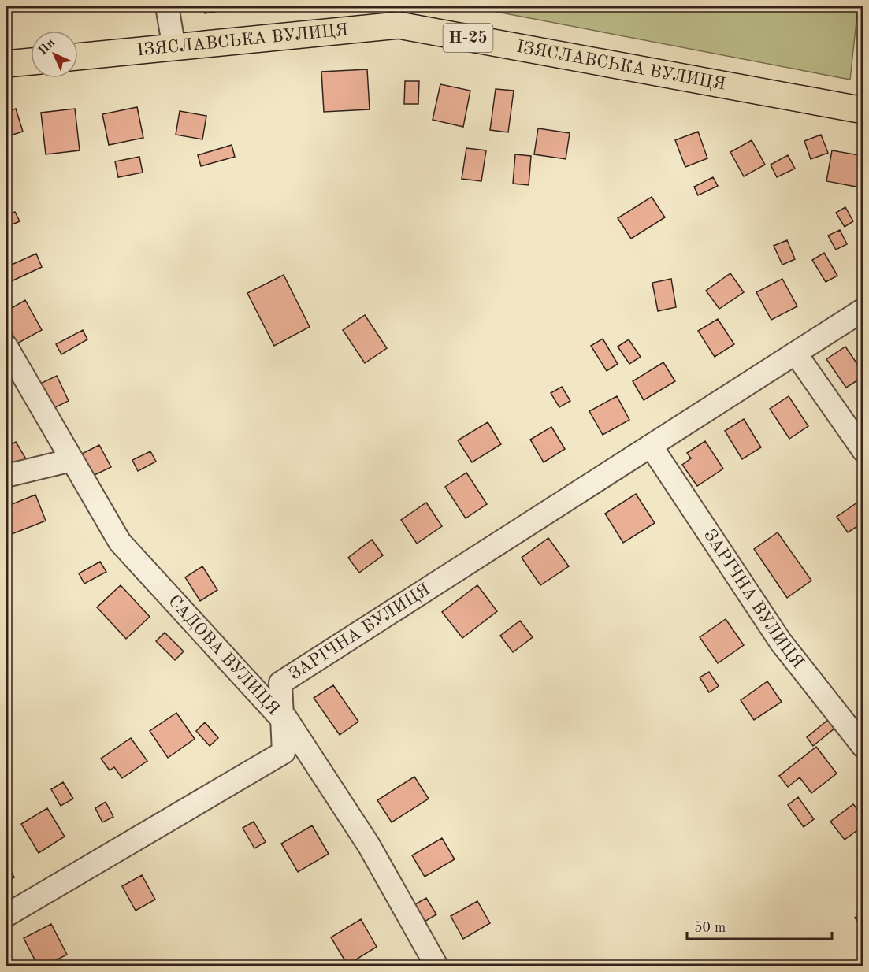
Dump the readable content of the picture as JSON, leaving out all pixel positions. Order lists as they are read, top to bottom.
{
  "streets": {
    "main road": ["Н-25", "ІЗЯСЛАВСЬКА ВУЛИЦЯ"],
    "street": ["ЗАРІЧНА ВУЛИЦЯ", "САДОВА ВУЛИЦЯ"]
  },
  "crossings": [
    ["ЗАРІЧНА ВУЛИЦЯ", "САДОВА ВУЛИЦЯ"]
  ],
  "scale_bar": "50 m",
  "north": "top left"
}
